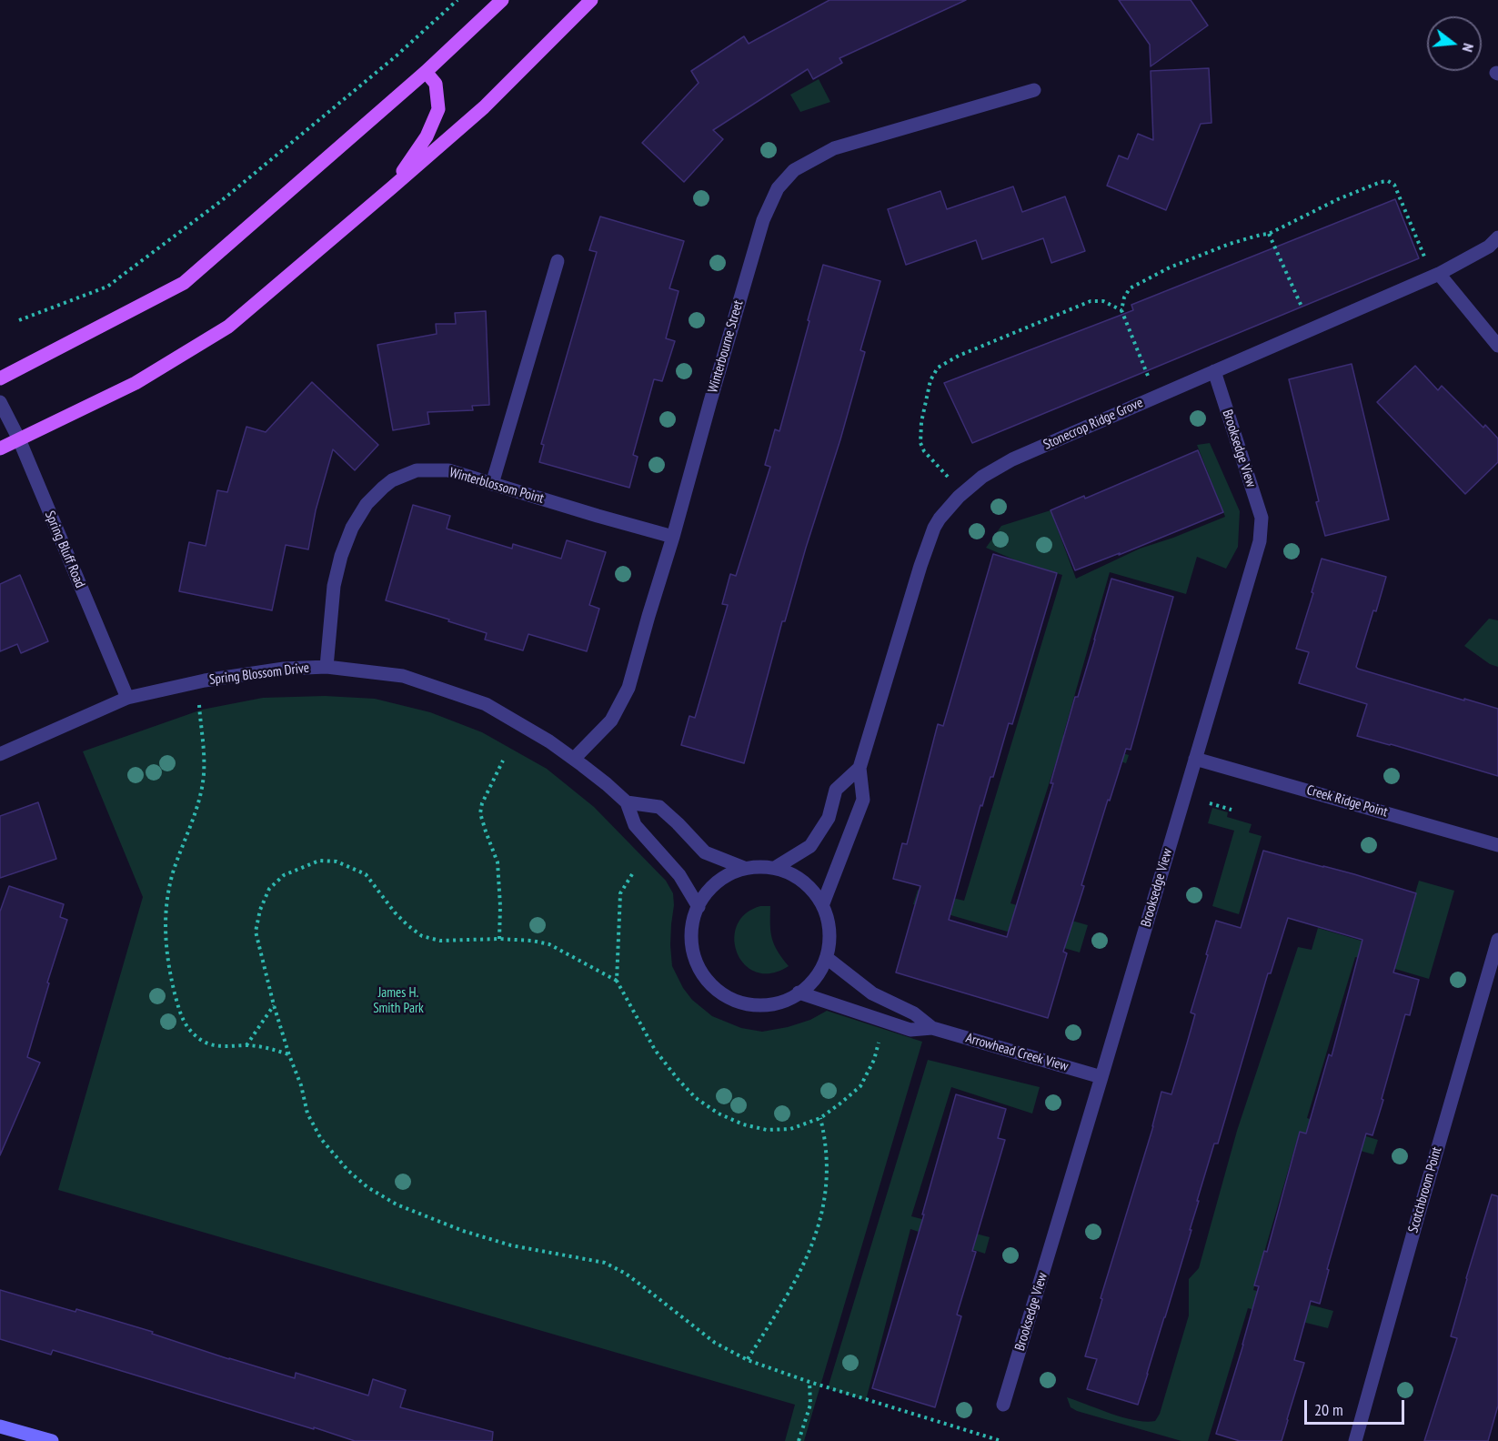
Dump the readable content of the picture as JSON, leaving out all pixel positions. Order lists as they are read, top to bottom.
{
  "streets": {
    "street": [
      "Winterbourne Street",
      "Stonecrop Ridge Grove",
      "Brooksedge View",
      "Winterblossom Point",
      "Spring Bluff Road",
      "Spring Blossom Drive",
      "Creek Ridge Point",
      "Arrowhead Creek View",
      "Scotchbroom Point"
    ]
  },
  "crossings": [
    ["Winterbourne Street", "Winterblossom Point"],
    ["Winterbourne Street", "Spring Blossom Drive"],
    ["Stonecrop Ridge Grove", "Brooksedge View"],
    ["Stonecrop Ridge Grove", "Spring Blossom Drive"],
    ["Stonecrop Ridge Grove", "Arrowhead Creek View"],
    ["Brooksedge View", "Creek Ridge Point"],
    ["Brooksedge View", "Arrowhead Creek View"],
    ["Winterblossom Point", "Spring Blossom Drive"],
    ["Spring Bluff Road", "Spring Blossom Drive"],
    ["Spring Blossom Drive", "Arrowhead Creek View"]
  ],
  "parks": ["James H. Smith Park"],
  "scale_bar": "20 m",
  "north": "right"
}
